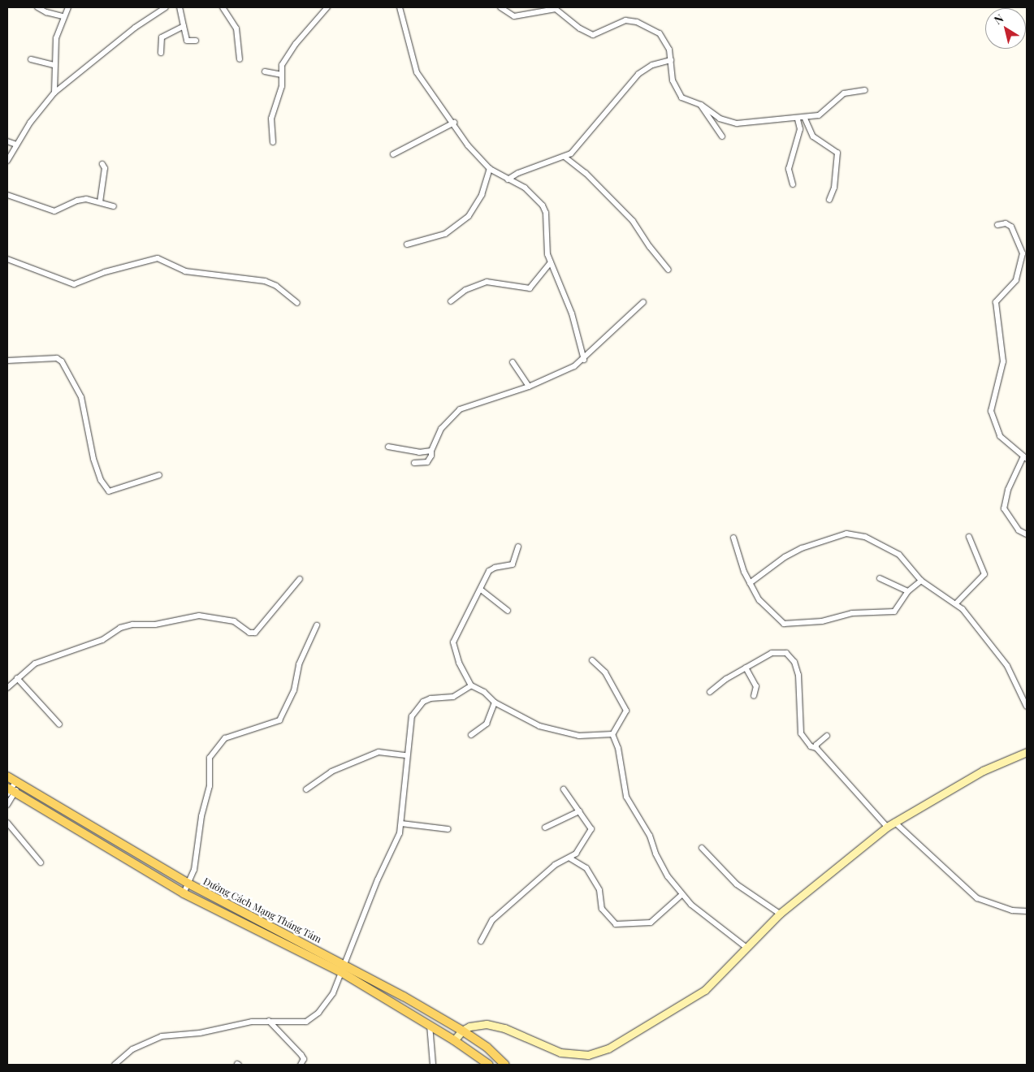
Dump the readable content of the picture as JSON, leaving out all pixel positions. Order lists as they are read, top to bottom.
{
  "streets": {
    "main road": ["Đường Cách Mạng Tháng Tám"]
  },
  "north": "top left"
}
